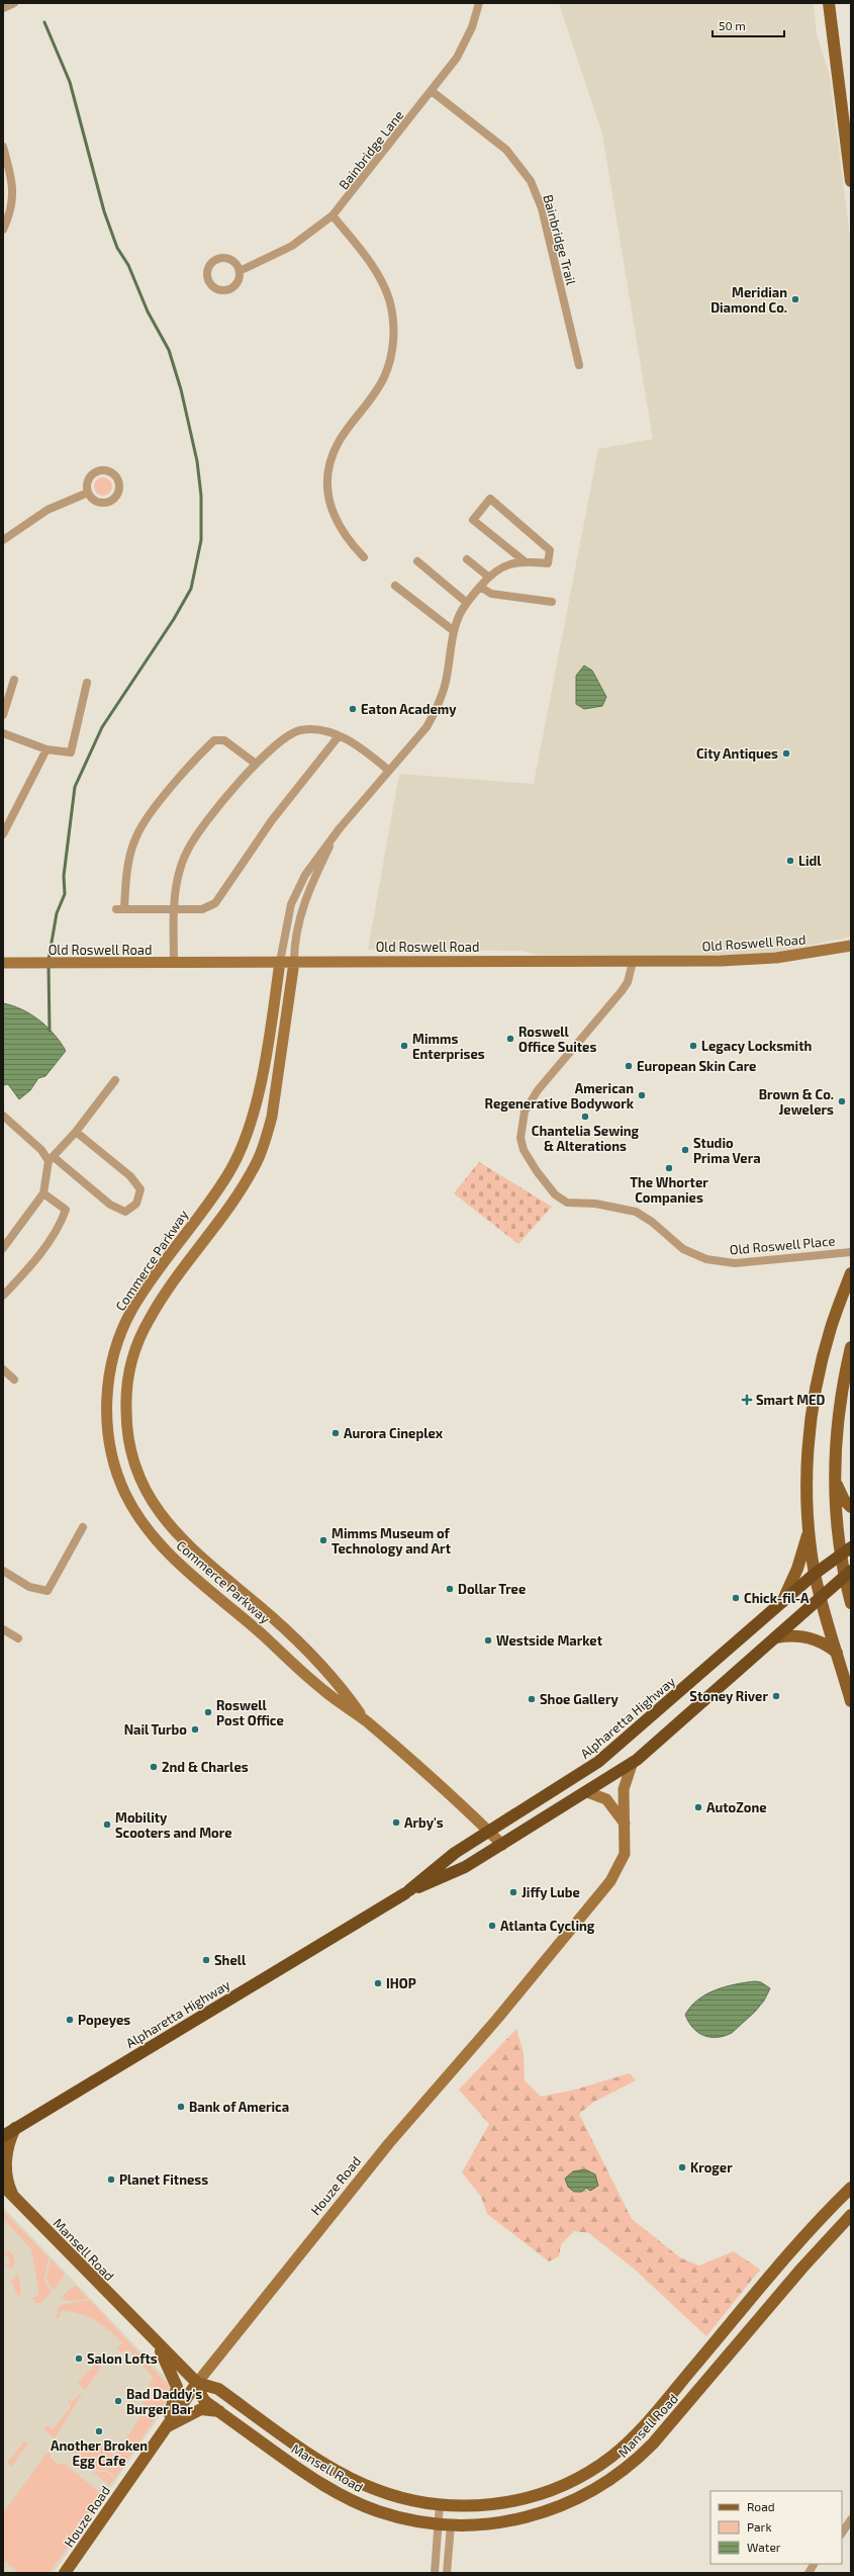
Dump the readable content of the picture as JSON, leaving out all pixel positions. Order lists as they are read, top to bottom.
{
  "streets": {
    "highway": ["Alpharetta Highway"],
    "main road": ["Houze Road", "Mansell Road"],
    "street": [
      "Bainbridge Lane",
      "Bainbridge Trail",
      "Old Roswell Road",
      "Old Roswell Place",
      "Commerce Parkway"
    ]
  },
  "crossings": [
    ["Bainbridge Lane", "Bainbridge Trail"],
    ["Old Roswell Road", "Old Roswell Place"],
    ["Old Roswell Road", "Commerce Parkway"],
    ["Commerce Parkway", "Alpharetta Highway"],
    ["Alpharetta Highway", "Houze Road"],
    ["Houze Road", "Mansell Road"]
  ],
  "places": {
    "other": [
      "Meridian Diamond Co.",
      "Eaton Academy",
      "City Antiques",
      "Lidl",
      "Roswell Office Suites",
      "Mimms Enterprises",
      "Legacy Locksmith",
      "European Skin Care",
      "American Regenerative Bodywork",
      "Brown & Co. Jewelers",
      "Chantelia Sewing & Alterations",
      "Studio Prima Vera",
      "The Whorter Companies",
      "Aurora Cineplex",
      "Mimms Museum of Technology and Art",
      "Dollar Tree",
      "Chick-fil-A",
      "Westside Market",
      "Stoney River",
      "Shoe Gallery",
      "Roswell Post Office",
      "Nail Turbo",
      "2nd & Charles",
      "AutoZone",
      "Arby's",
      "Mobility Scooters and More",
      "Jiffy Lube",
      "Atlanta Cycling",
      "Shell",
      "IHOP",
      "Popeyes",
      "Bank of America",
      "Kroger",
      "Planet Fitness",
      "Salon Lofts",
      "Bad Daddy's Burger Bar",
      "Another Broken Egg Cafe"
    ],
    "health": ["Smart MED"]
  },
  "legend": ["Road", "Park", "Water"],
  "scale_bar": "50 m"
}
